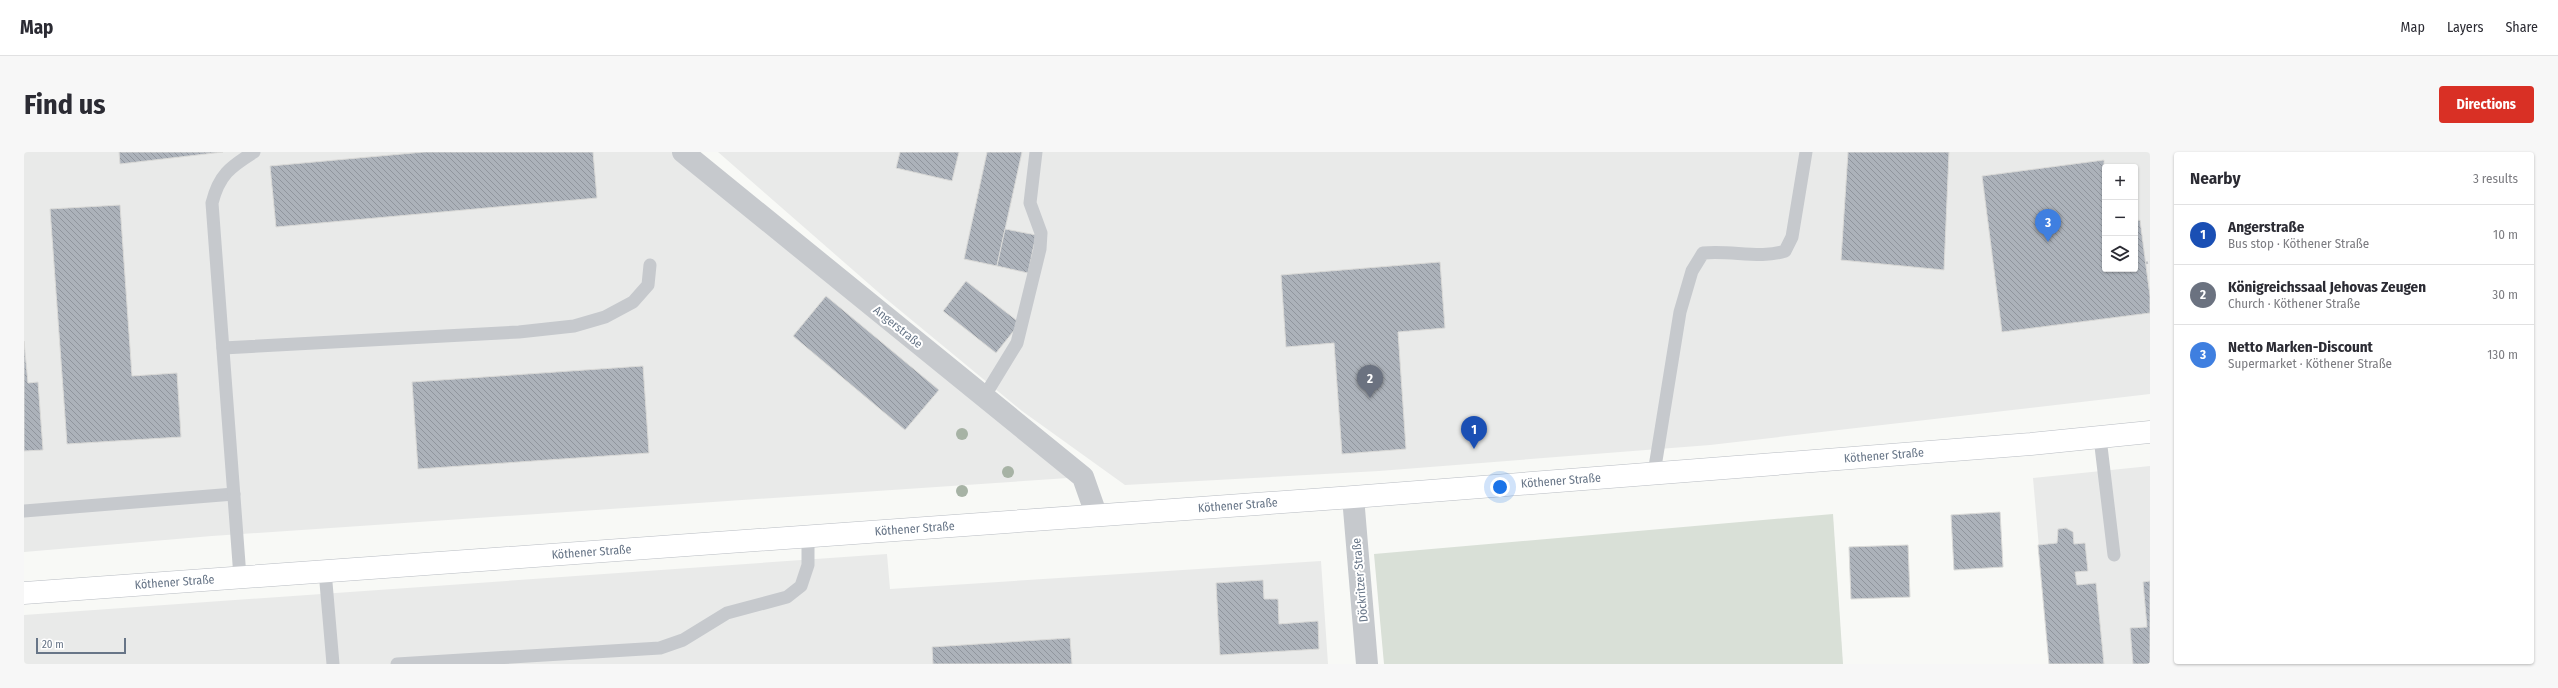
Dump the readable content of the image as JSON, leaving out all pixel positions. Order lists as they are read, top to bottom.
{
  "streets": {
    "main road": ["Köthener Straße"],
    "street": ["Angerstraße", "Döckritzer Straße"]
  },
  "crossings": [
    ["Angerstraße", "Köthener Straße"],
    ["Köthener Straße", "Döckritzer Straße"]
  ],
  "scale_bar": "20 m",
  "page": {
    "header": "Map",
    "nav": ["Map", "Layers", "Share"],
    "buttons": "Directions",
    "title": "Find us",
    "heading": ["Nearby", "3 results"],
    "map_buttons": ["+", "−"],
    "list": [
      {
        "mark": "1",
        "name": "Angerstraße",
        "note": "Bus stop · Köthener Straße",
        "value": "10 m"
      },
      {
        "mark": "2",
        "name": "Königreichssaal Jehovas Zeugen",
        "note": "Church · Köthener Straße",
        "value": "30 m"
      },
      {
        "mark": "3",
        "name": "Netto Marken-Discount",
        "note": "Supermarket · Köthener Straße",
        "value": "130 m"
      }
    ],
    "pins": ["3", "2", "1"],
    "scale": "20 m"
  }
}
